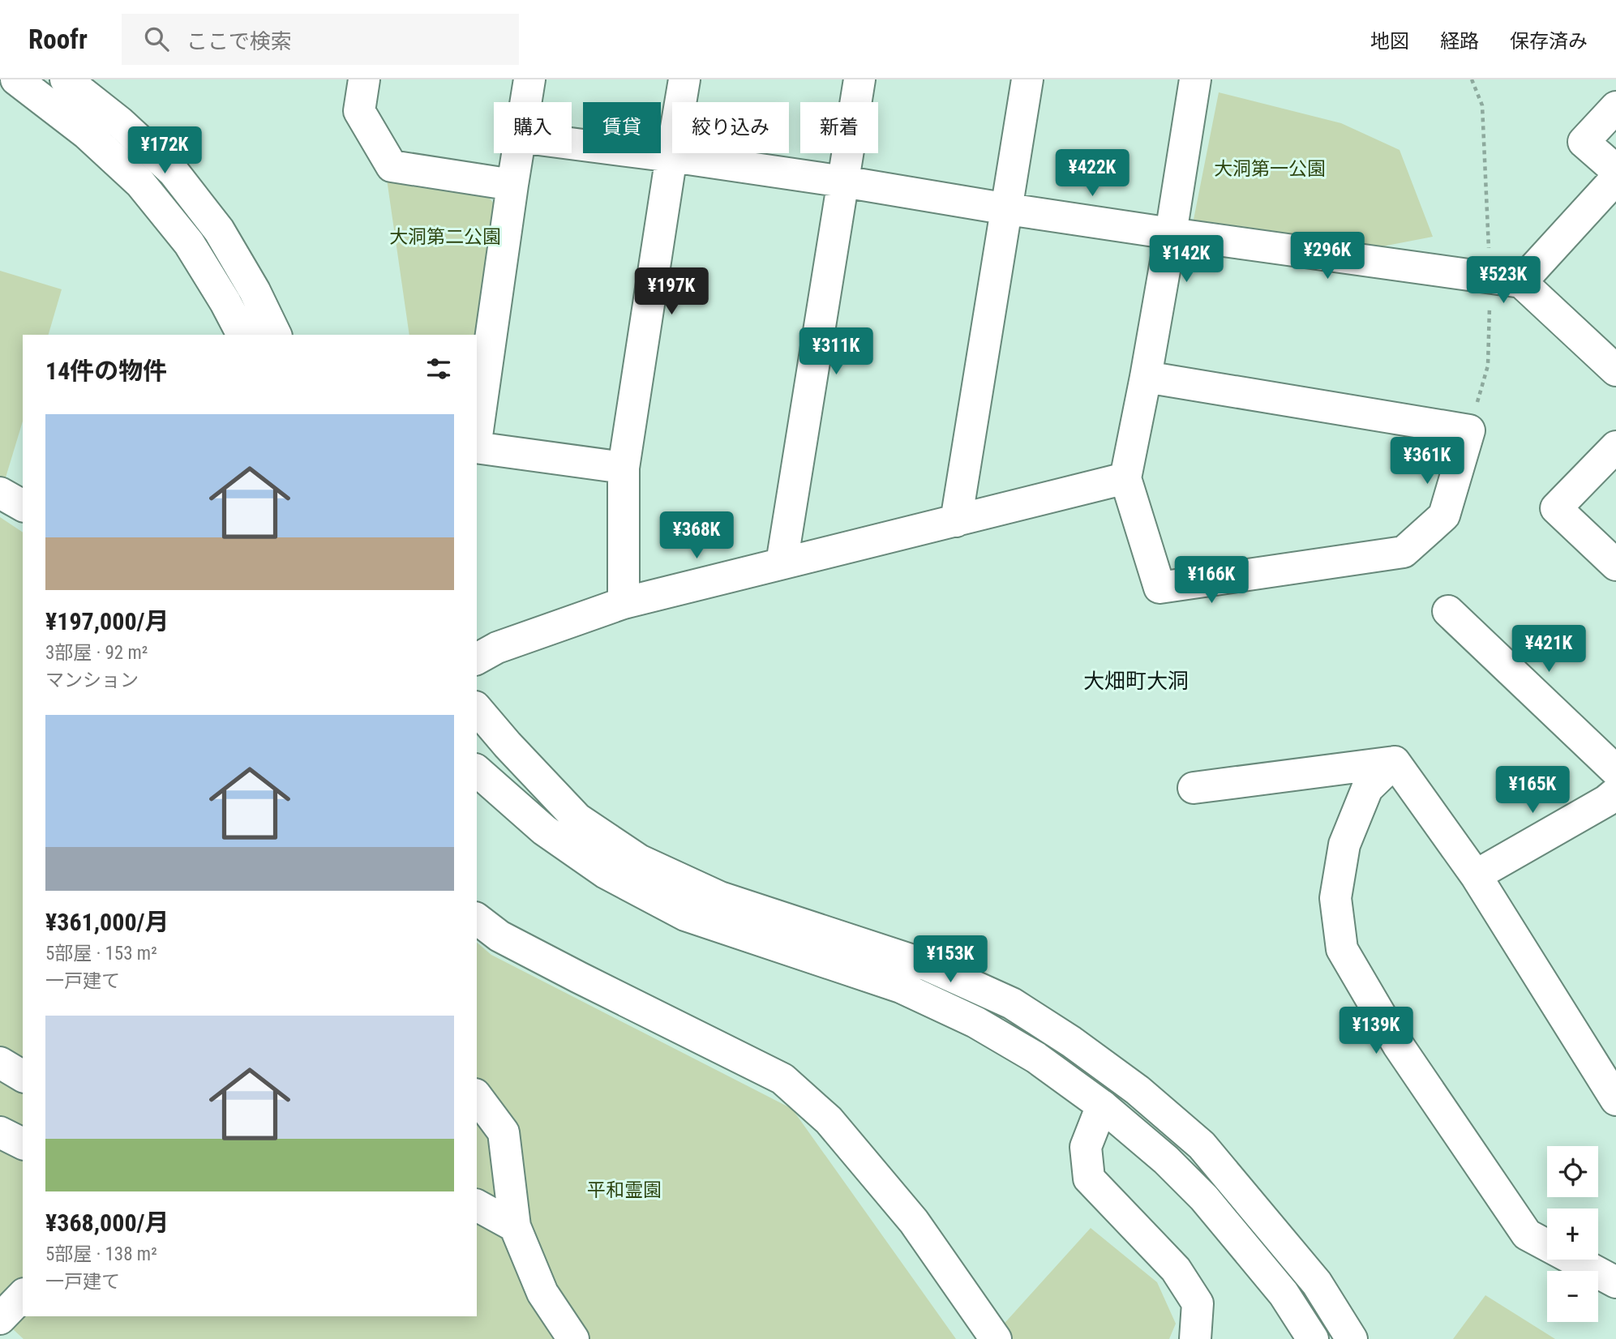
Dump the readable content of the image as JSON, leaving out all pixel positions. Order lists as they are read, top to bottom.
{
  "districts": ["大畑町大洞"],
  "parks": ["大洞第一公園", "大洞第二公園", "平和霊園"],
  "page": {
    "header": "Roofr",
    "search": "ここで検索",
    "nav": ["地図", "経路", "保存済み"],
    "chip": [
      "購入",
      "賃貸",
      "絞り込み",
      "新着"
    ],
    "price": [
      "¥172K",
      "¥422K",
      "¥296K",
      "¥142K",
      "¥523K",
      "¥197K",
      "¥311K",
      "¥361K",
      "¥368K",
      "¥166K",
      "¥421K",
      "¥165K",
      "¥153K",
      "¥139K"
    ],
    "heading": "14件の物件",
    "list": [
      {
        "name": "¥197,000/月",
        "note": "3部屋 · 92 m² · マンション"
      },
      {
        "name": "¥361,000/月",
        "note": "5部屋 · 153 m² · 一戸建て"
      },
      {
        "name": "¥368,000/月",
        "note": "5部屋 · 138 m² · 一戸建て"
      }
    ],
    "map_buttons": ["+", "−"]
  }
}
